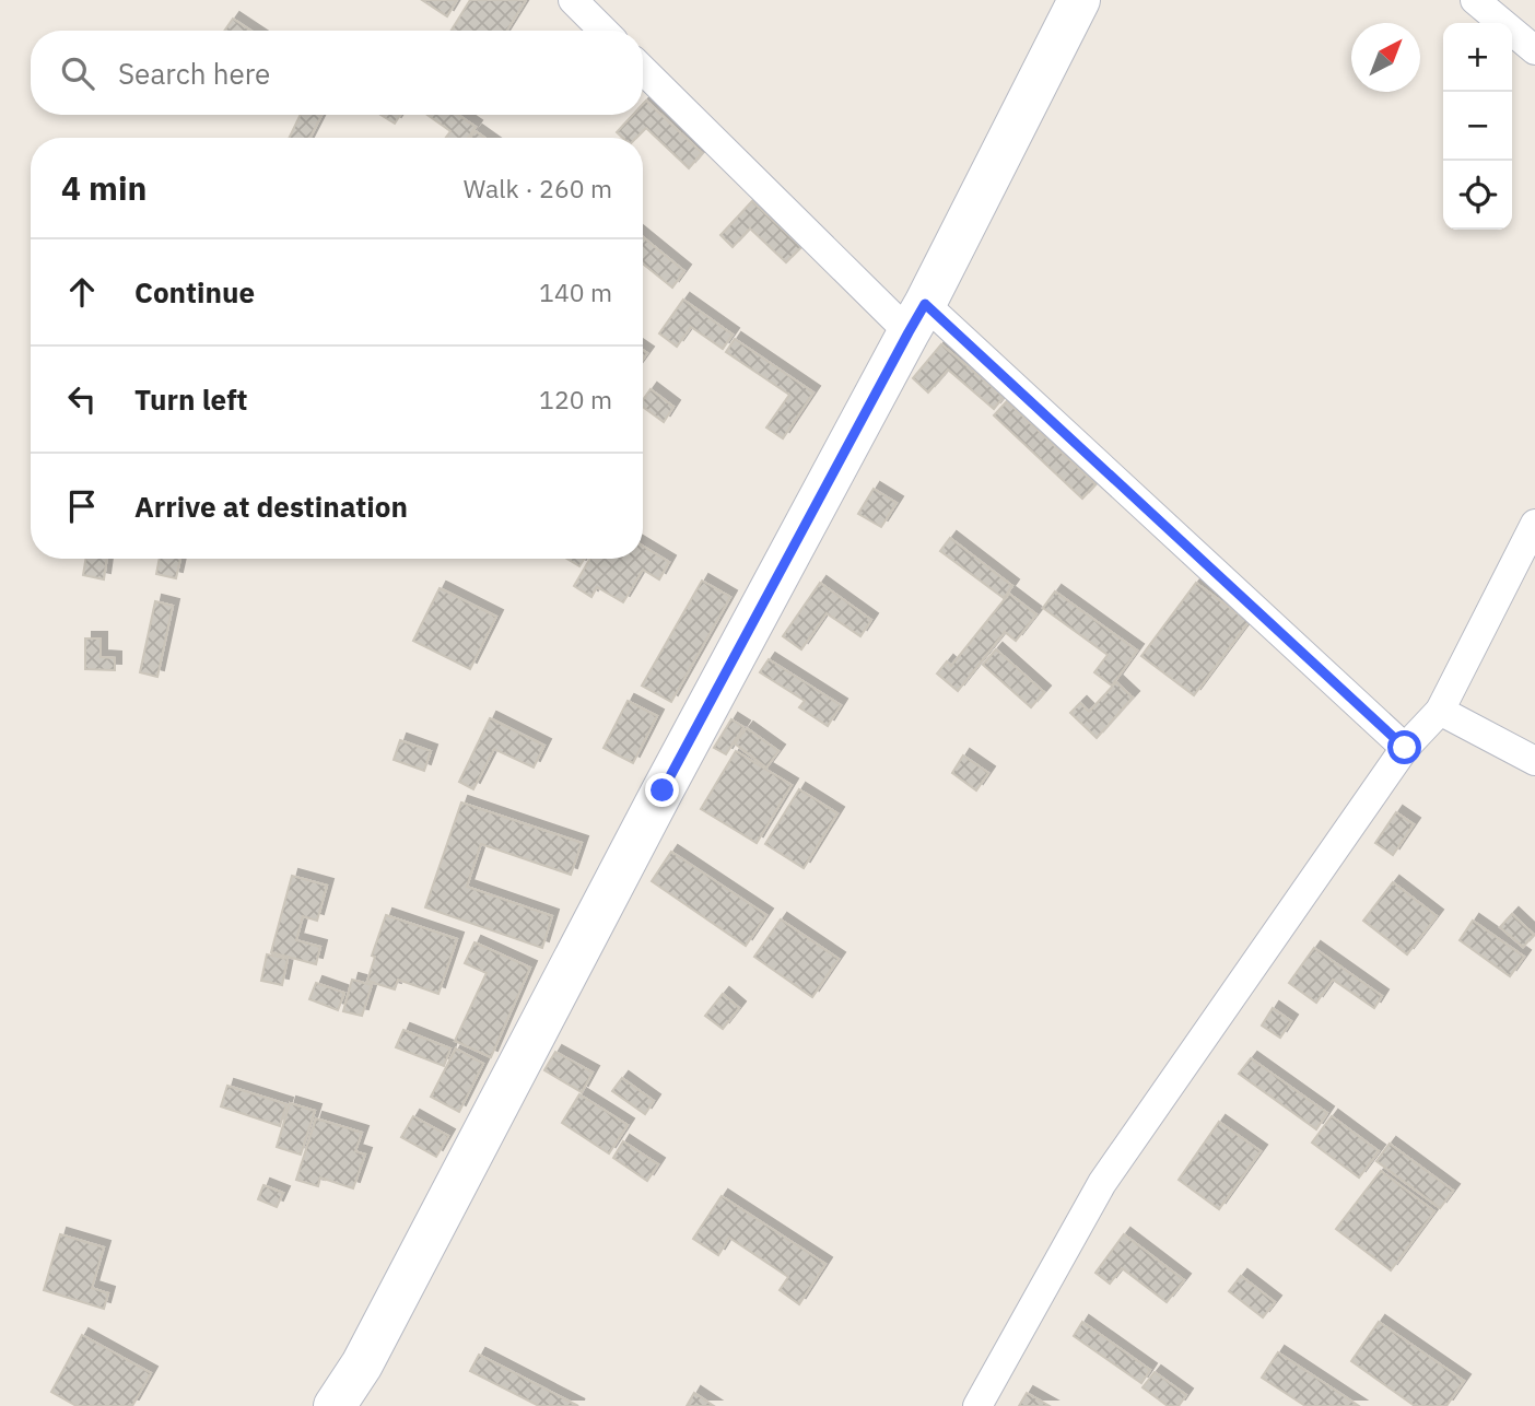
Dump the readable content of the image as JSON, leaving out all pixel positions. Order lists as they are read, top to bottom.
{
  "north": "top right",
  "page": {
    "map_buttons": ["+", "−"],
    "search": "Search here",
    "heading": ["4 min", "Walk · 260 m"],
    "list": [
      ["Continue", "140 m"],
      ["Turn left", "120 m"],
      "Arrive at destination"
    ]
  }
}
